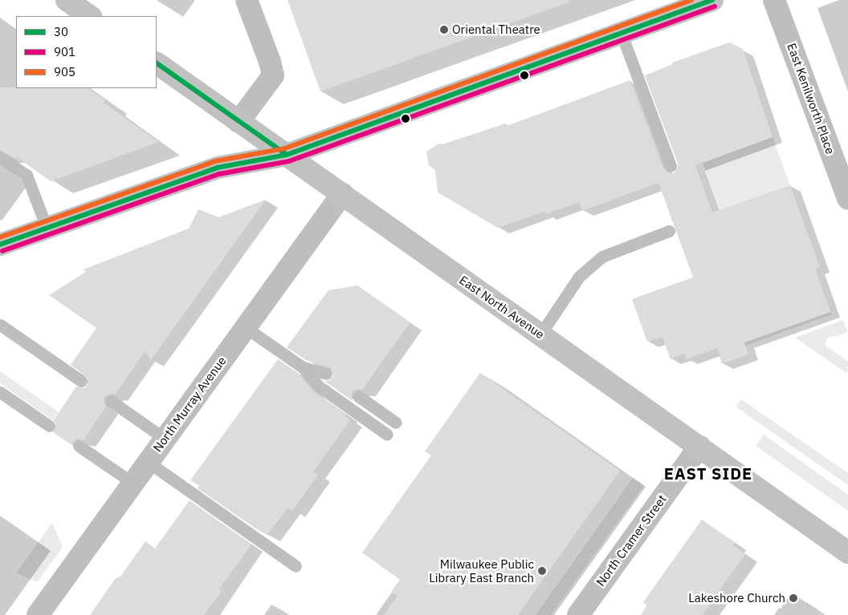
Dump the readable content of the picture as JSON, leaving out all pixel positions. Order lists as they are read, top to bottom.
{
  "streets": {
    "main road": ["East North Avenue"],
    "street": ["East Kenilworth Place", "North Murray Avenue", "North Cramer Street"]
  },
  "crossings": [
    ["East North Avenue", "North Murray Avenue"],
    ["East North Avenue", "North Cramer Street"]
  ],
  "districts": ["EAST SIDE"],
  "places": ["Oriental Theatre", "Milwaukee Public Library East Branch", "Lakeshore Church"],
  "lines": ["transit line 30", "transit line 905", "transit line 901"],
  "legend": ["30", "901", "905"]
}
